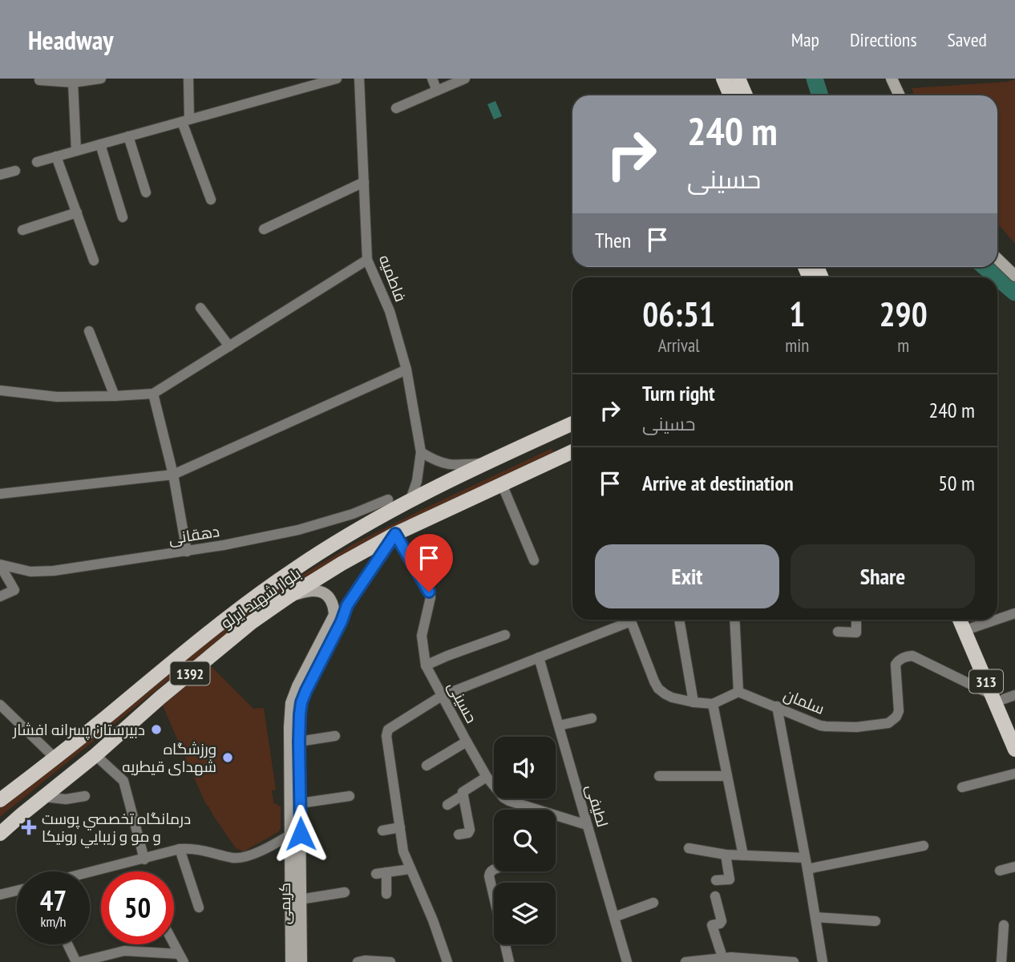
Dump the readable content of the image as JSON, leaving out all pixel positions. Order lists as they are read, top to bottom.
{
  "streets": {
    "main road": [
      "بلوار شهید ایرلو",
      "1392",
      "313",
      "کریمی"
    ],
    "street": [
      "فاطمیه",
      "دهقانی",
      "سلمان",
      "حسینی",
      "لطیفی"
    ]
  },
  "crossings": [
    ["فاطمیه", "بلوار شهید ایرلو"],
    ["بلوار شهید ایرلو", "حسینی"],
    ["بلوار شهید ایرلو", "کریمی"],
    ["313", "سلمان"],
    ["حسینی", "لطیفی"],
    ["حسینی", "کریمی"]
  ],
  "places": {
    "other": ["دبیرستان پسرانه افشار", "ورزشگاه شهدای قیطریه"],
    "health": ["درمانگاه تخصصي پوست و مو و زيبايي رونيكا"]
  },
  "page": {
    "header": "Headway",
    "nav": ["Map", "Directions", "Saved"],
    "turn": ["240 m", "حسینی"],
    "then": "Then",
    "eta": [
      "06:51",
      "Arrival",
      "1",
      "min",
      "290",
      "m"
    ],
    "list": [
      {
        "name": "Turn right",
        "note": "حسینی",
        "value": "240 m"
      },
      {
        "name": "Arrive at destination",
        "value": "50 m"
      }
    ],
    "buttons": ["Exit", "Share"],
    "speed": "47 km/h",
    "limit": "50"
  }
}
